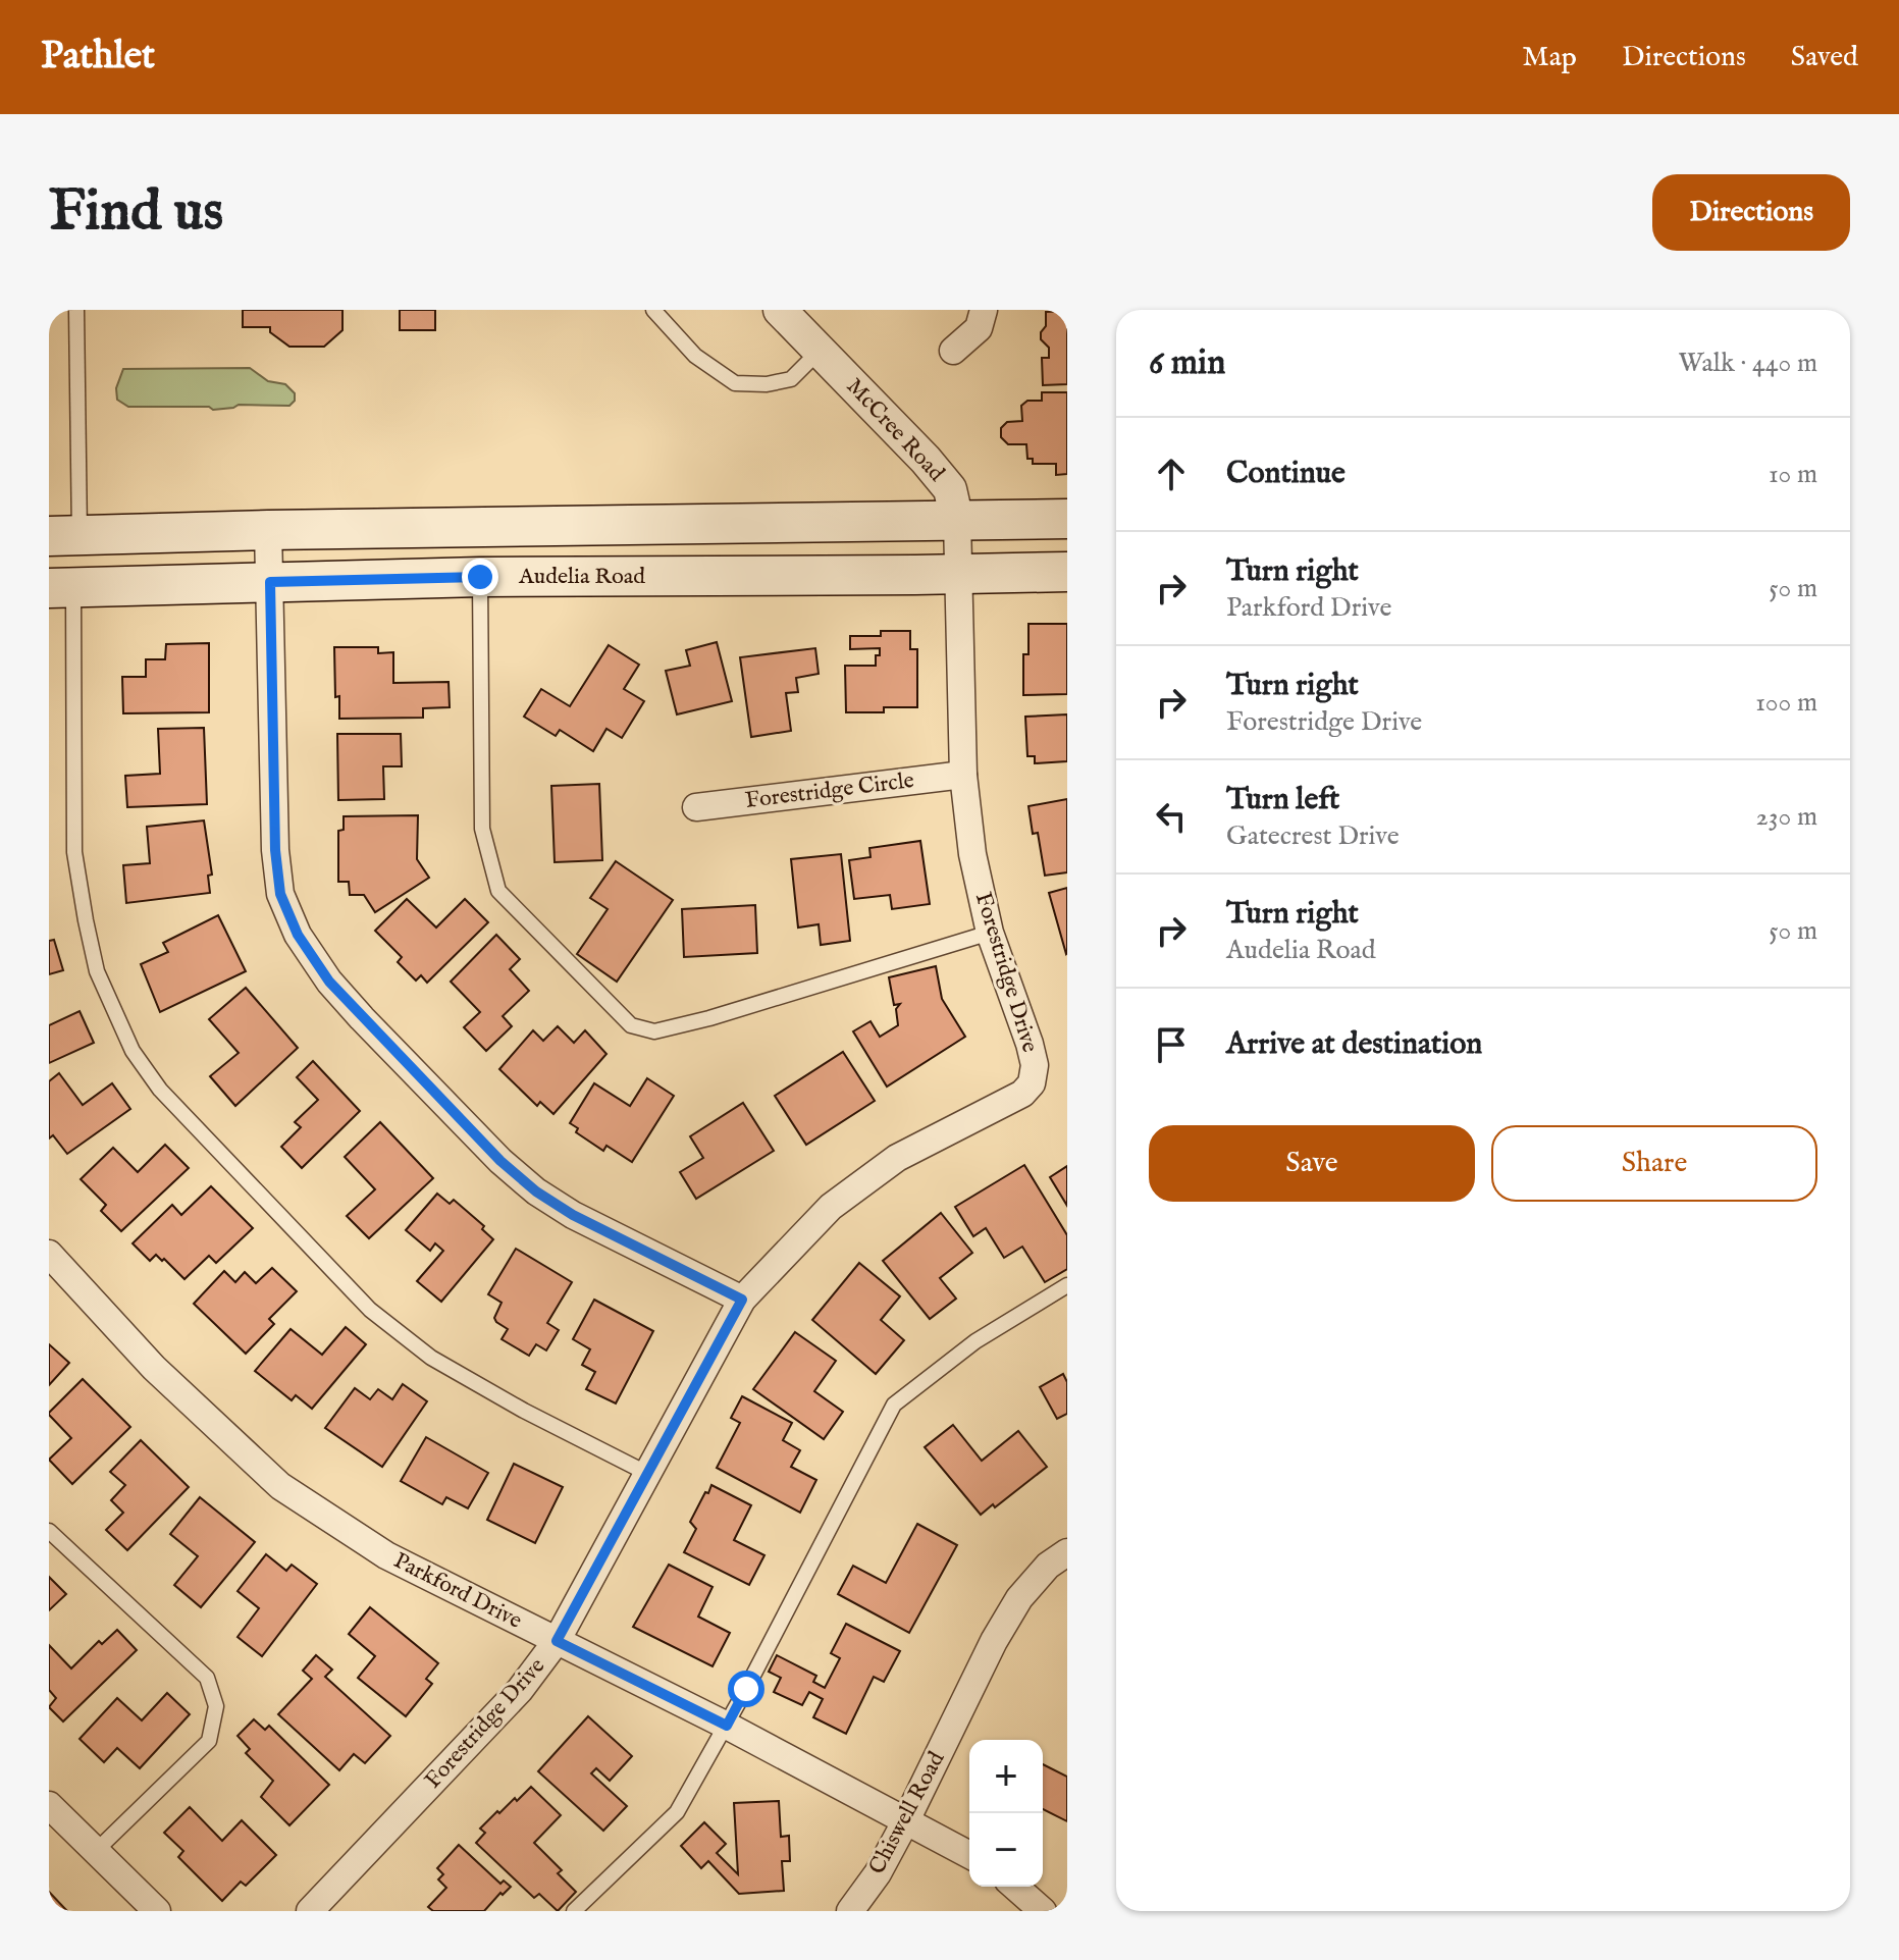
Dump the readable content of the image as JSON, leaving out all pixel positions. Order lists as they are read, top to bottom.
{
  "streets": {
    "main road": ["Audelia Road"],
    "street": [
      "McCree Road",
      "Forestridge Circle",
      "Forestridge Drive",
      "Parkford Drive",
      "Chiswell Road"
    ]
  },
  "crossings": [
    ["McCree Road", "Audelia Road"],
    ["McCree Road", "Forestridge Drive"],
    ["Audelia Road", "Forestridge Drive"],
    ["Forestridge Circle", "Forestridge Drive"],
    ["Forestridge Drive", "Parkford Drive"],
    ["Parkford Drive", "Chiswell Road"]
  ],
  "page": {
    "header": "Pathlet",
    "nav": ["Map", "Directions", "Saved"],
    "buttons": [
      "Directions",
      ["Save", "Share"]
    ],
    "title": "Find us",
    "heading": ["6 min", "Walk · 440 m"],
    "list": [
      ["Continue", "10 m"],
      ["Turn right", "Parkford Drive", "50 m"],
      ["Turn right", "Forestridge Drive", "100 m"],
      ["Turn left", "Gatecrest Drive", "230 m"],
      ["Turn right", "Audelia Road", "50 m"],
      "Arrive at destination"
    ],
    "map_buttons": ["+", "−"]
  }
}
